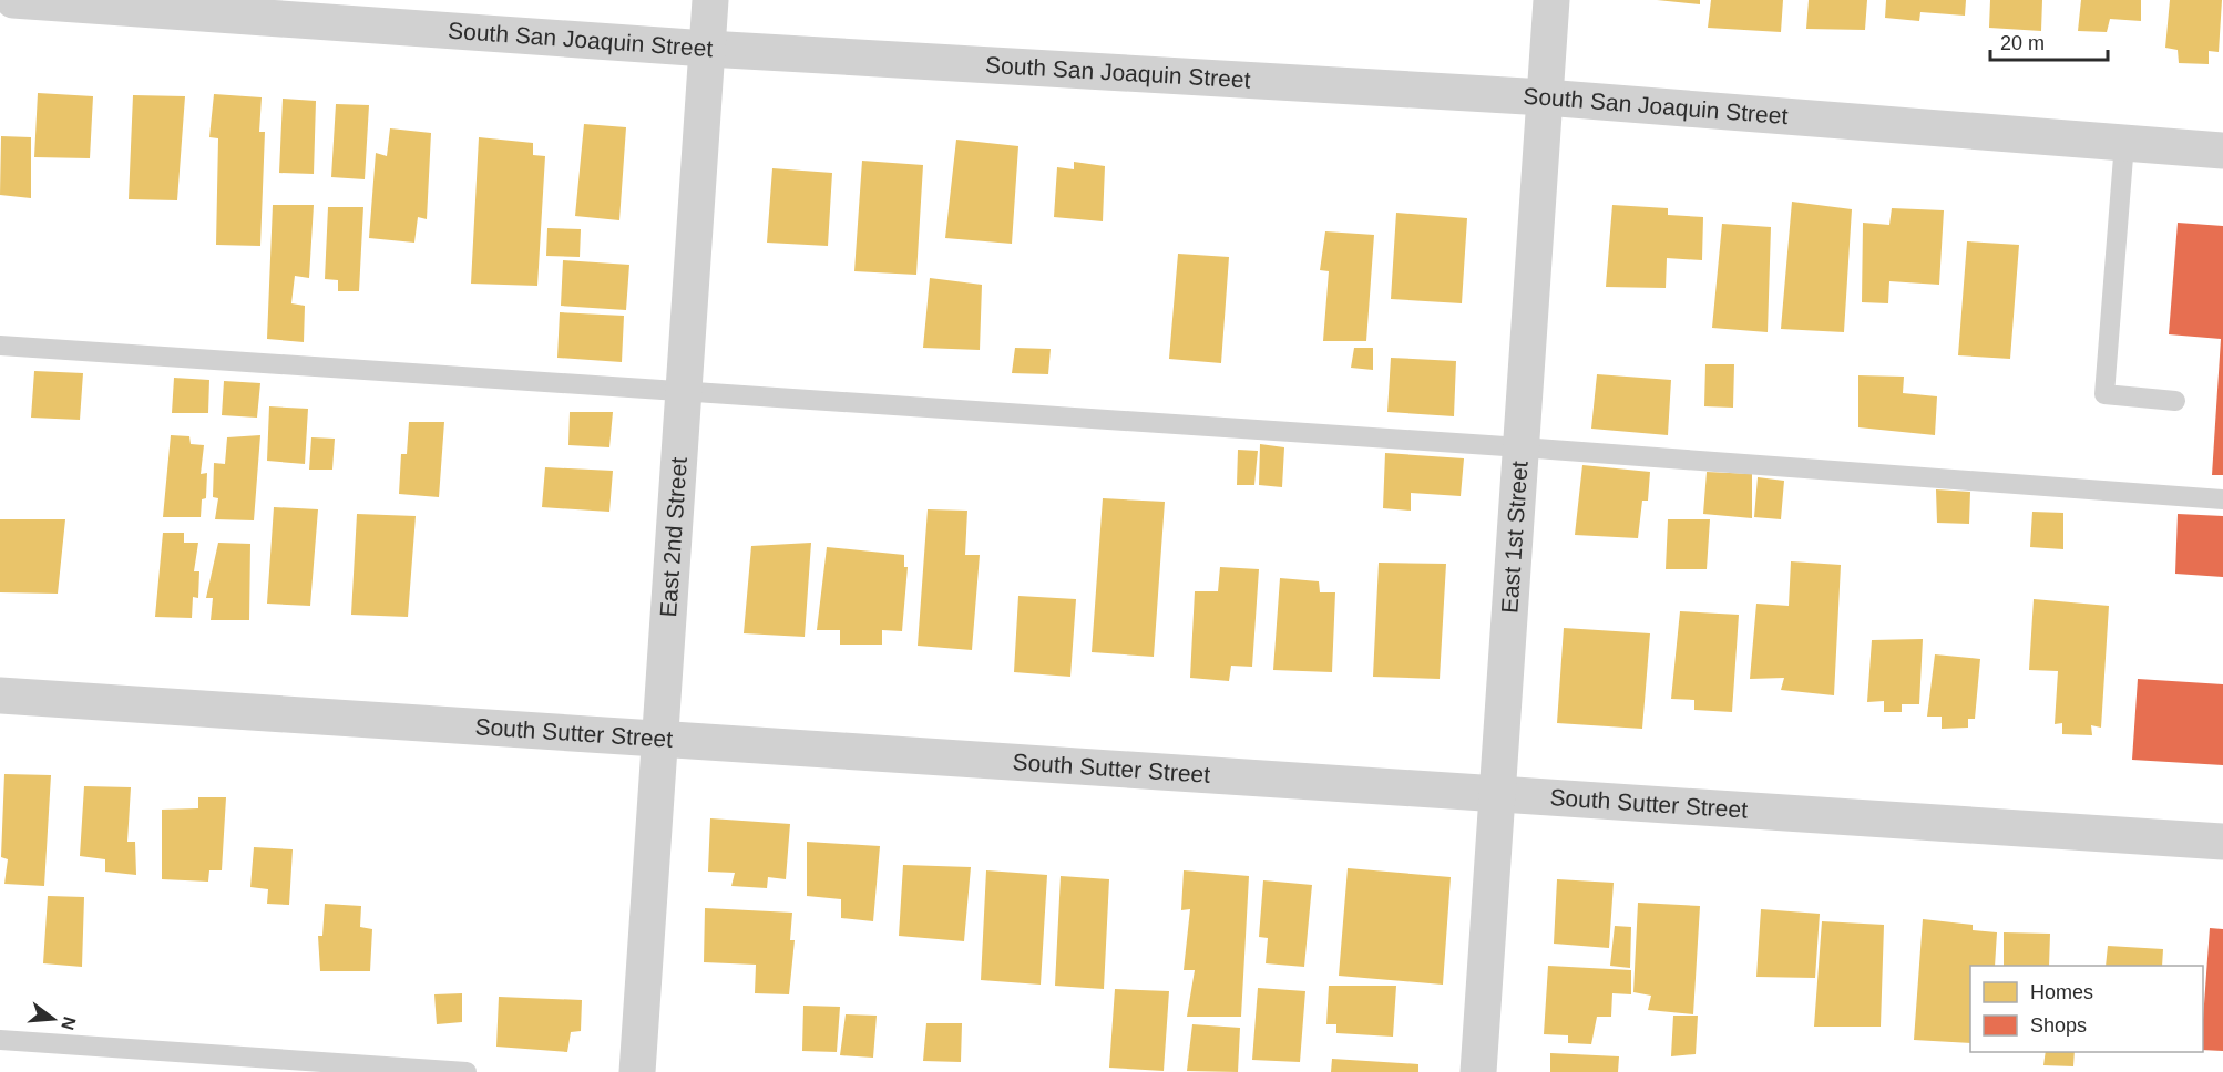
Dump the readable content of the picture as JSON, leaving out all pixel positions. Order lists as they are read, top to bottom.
{
  "streets": {
    "street": [
      "South San Joaquin Street",
      "East 2nd Street",
      "East 1st Street",
      "South Sutter Street"
    ]
  },
  "crossings": [
    ["South San Joaquin Street", "East 2nd Street"],
    ["South San Joaquin Street", "East 1st Street"],
    ["East 2nd Street", "South Sutter Street"],
    ["East 1st Street", "South Sutter Street"]
  ],
  "legend": ["Homes", "Shops"],
  "scale_bar": "20 m",
  "north": "right"
}
